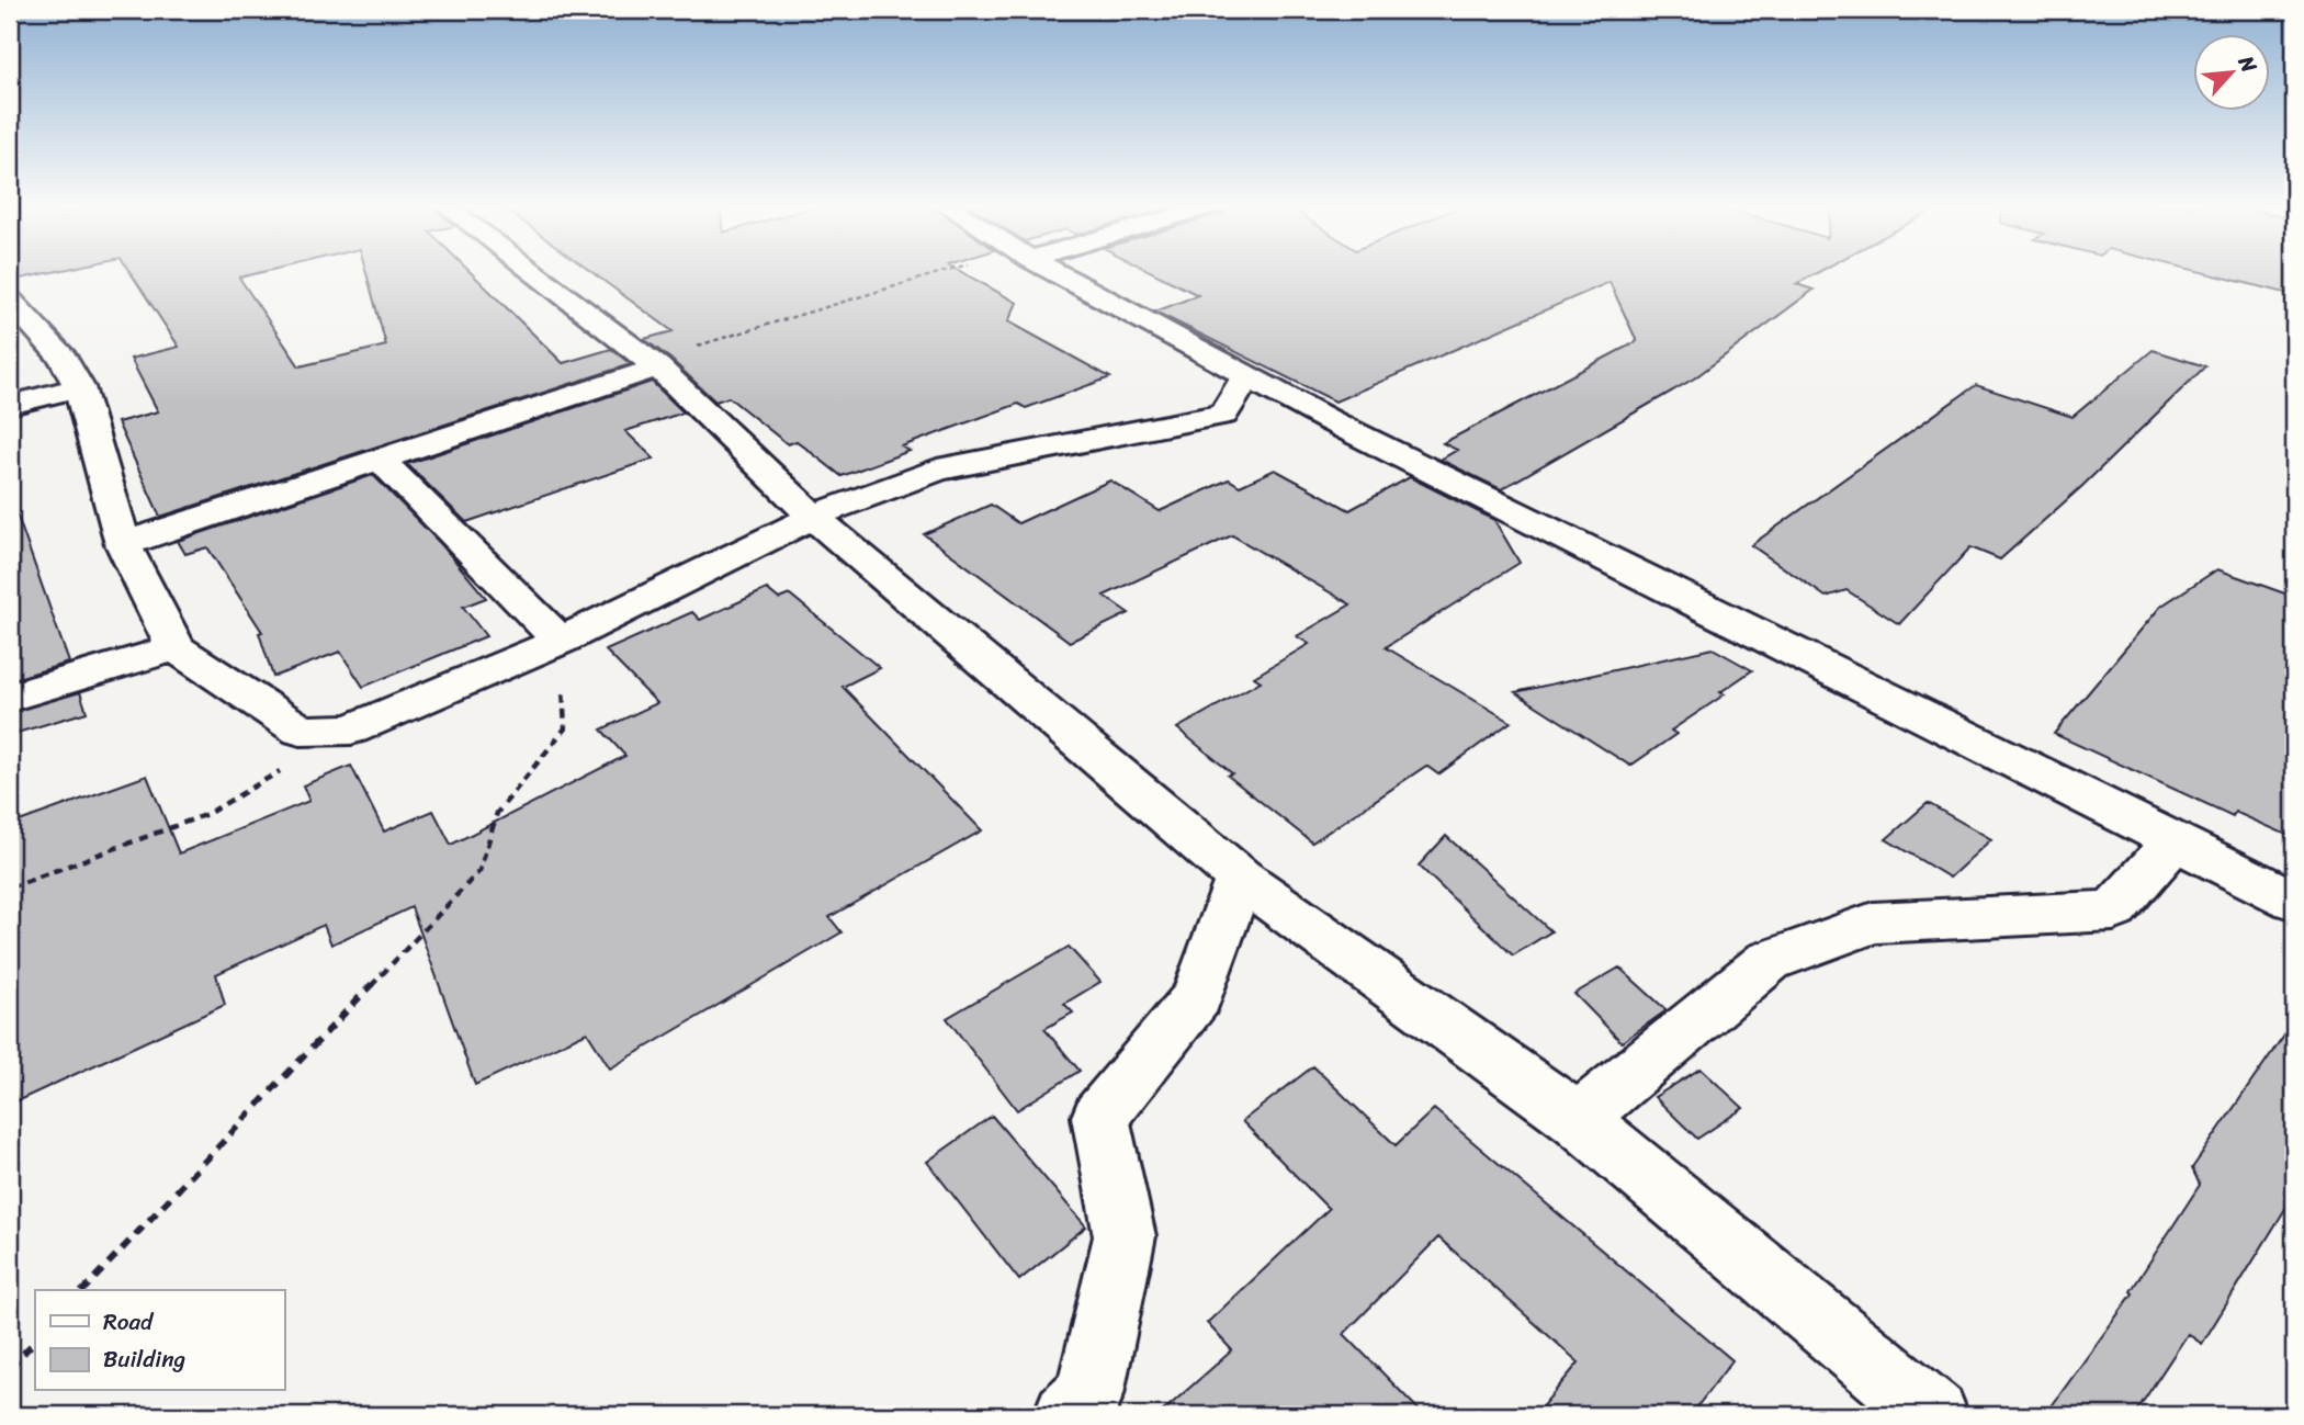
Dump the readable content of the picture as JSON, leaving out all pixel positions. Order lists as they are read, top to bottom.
{
  "legend": ["Road", "Building"],
  "north": "top right"
}
